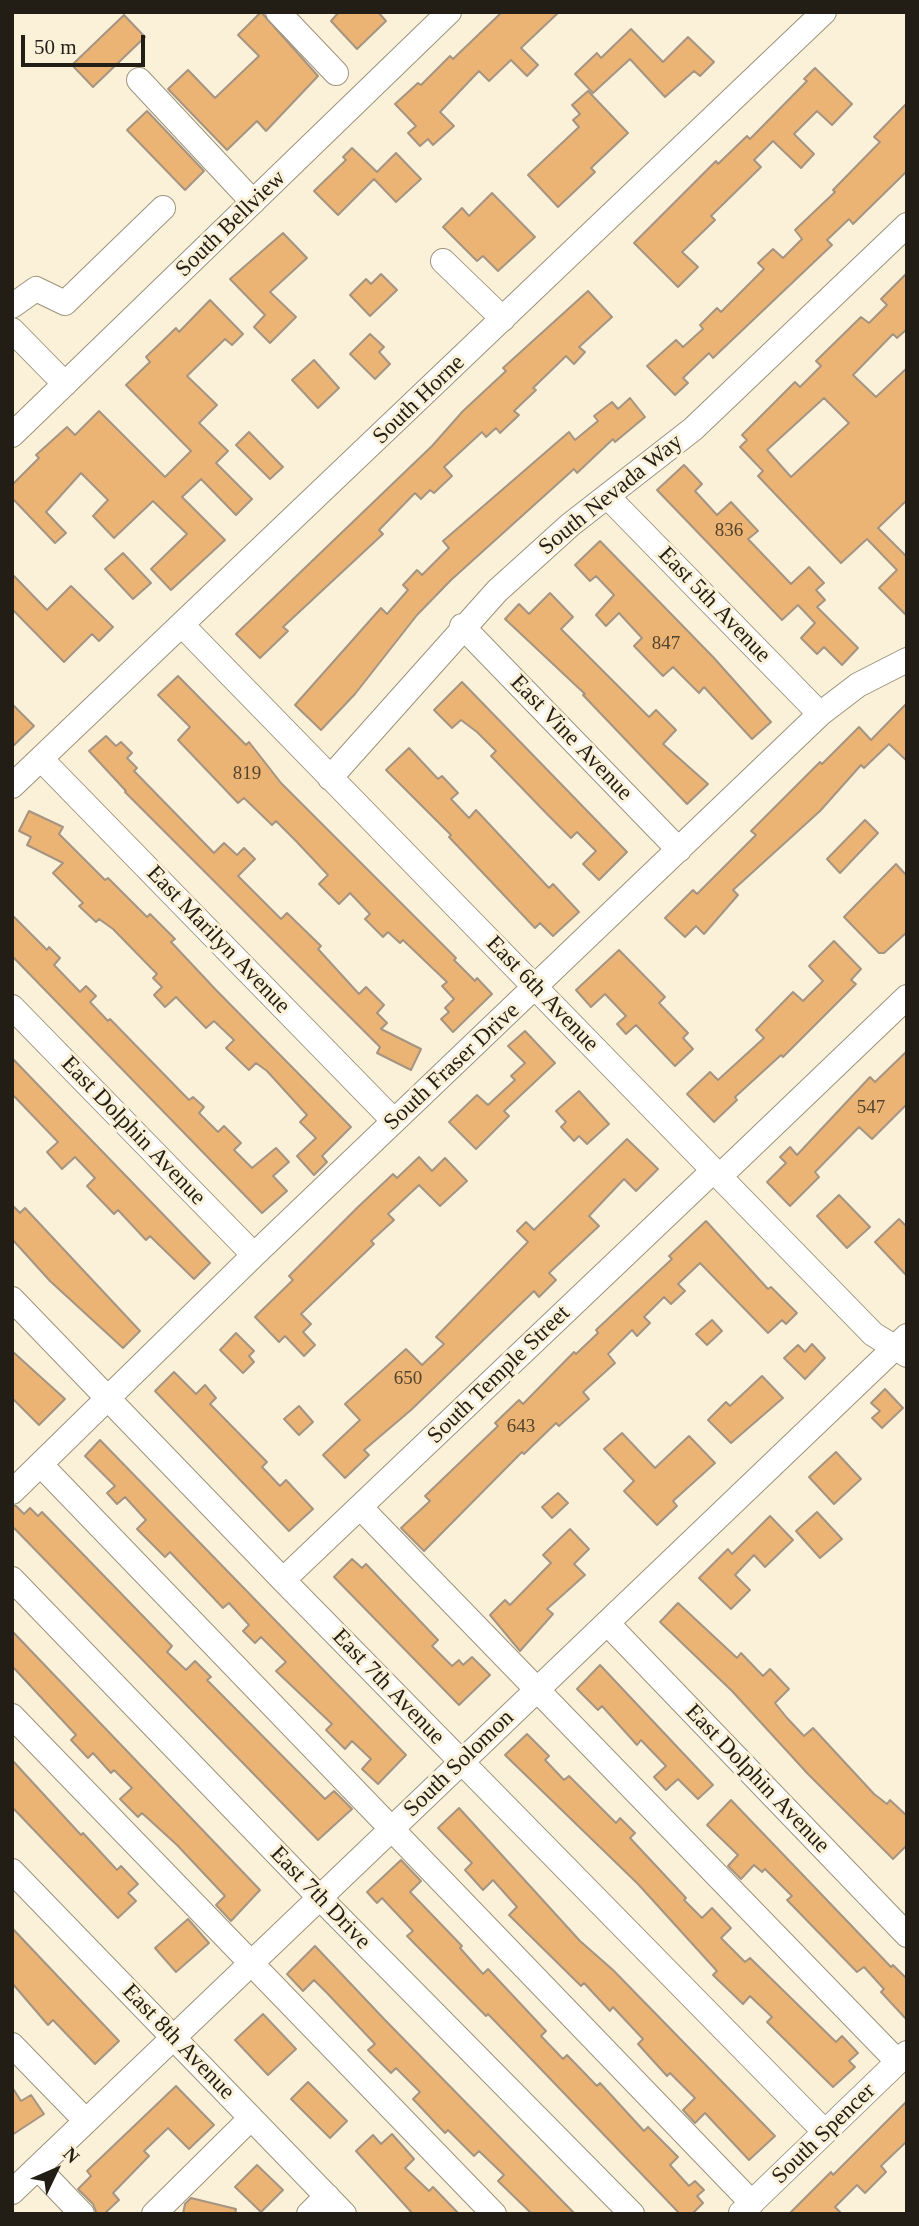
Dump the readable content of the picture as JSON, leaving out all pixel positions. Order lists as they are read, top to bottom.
{
  "streets": {
    "street": [
      "South Bellview",
      "South Horne",
      "South Nevada Way",
      "East 5th Avenue",
      "East Vine Avenue",
      "East Marilyn Avenue",
      "East 6th Avenue",
      "South Fraser Drive",
      "East Dolphin Avenue",
      "South Temple Street",
      "East 7th Avenue",
      "South Solomon",
      "East 7th Drive",
      "East 8th Avenue",
      "South Spencer"
    ]
  },
  "crossings": [
    ["South Horne", "East Marilyn Avenue"],
    ["South Horne", "East 6th Avenue"],
    ["South Nevada Way", "East 5th Avenue"],
    ["South Nevada Way", "East Vine Avenue"],
    ["South Nevada Way", "East 6th Avenue"],
    ["East 5th Avenue", "South Fraser Drive"],
    ["East Vine Avenue", "South Fraser Drive"],
    ["East Marilyn Avenue", "South Fraser Drive"],
    ["East 6th Avenue", "South Fraser Drive"],
    ["East 6th Avenue", "South Temple Street"],
    ["East 6th Avenue", "South Solomon"],
    ["South Fraser Drive", "East Dolphin Avenue"],
    ["South Fraser Drive", "East 7th Avenue"],
    ["East Dolphin Avenue", "South Solomon"],
    ["South Temple Street", "East 7th Avenue"],
    ["East 7th Avenue", "South Solomon"],
    ["East 7th Avenue", "South Spencer"],
    ["South Solomon", "East 7th Drive"],
    ["South Solomon", "East 8th Avenue"]
  ],
  "house_numbers": [
    "836",
    "847",
    "819",
    "547",
    "650",
    "643"
  ],
  "scale_bar": "50 m",
  "north": "top right"
}
